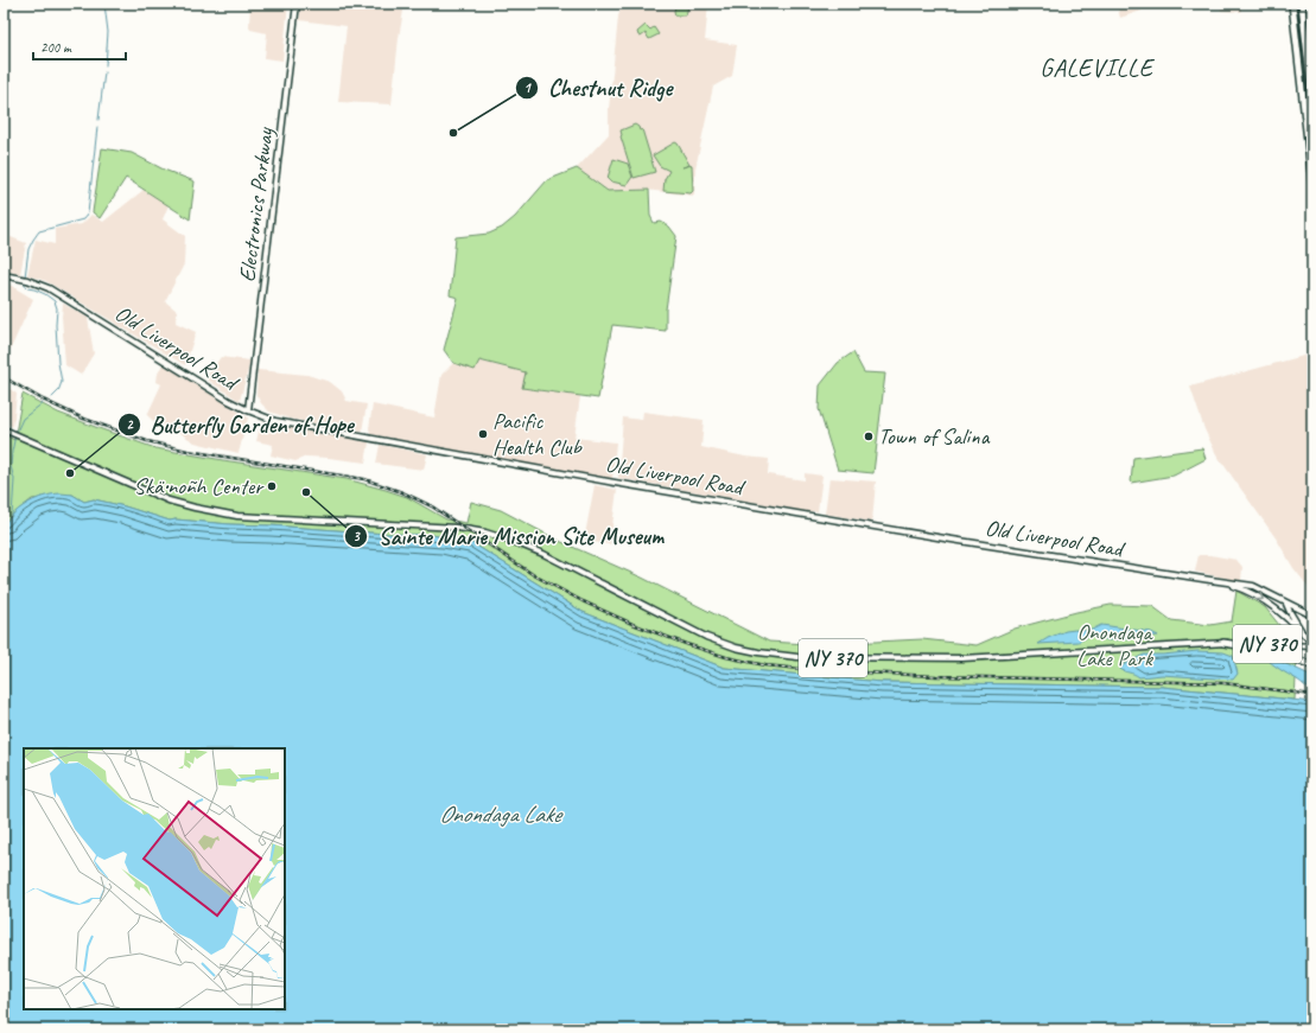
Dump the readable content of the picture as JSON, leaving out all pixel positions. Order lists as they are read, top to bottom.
{
  "streets": {
    "main road": ["Electronics Parkway", "Old Liverpool Road", "NY 370"]
  },
  "crossings": [
    ["Electronics Parkway", "Old Liverpool Road"]
  ],
  "districts": ["GALEVILLE"],
  "water": ["Onondaga Lake"],
  "parks": ["Onondaga Lake Park"],
  "places": [
    "Chestnut Ridge",
    "Pacific Health Club",
    "Town of Salina",
    "Butterfly Garden of Hope",
    "Skä•noñh Center",
    "Sainte Marie Mission Site Museum"
  ],
  "scale_bar": "200 m"
}
